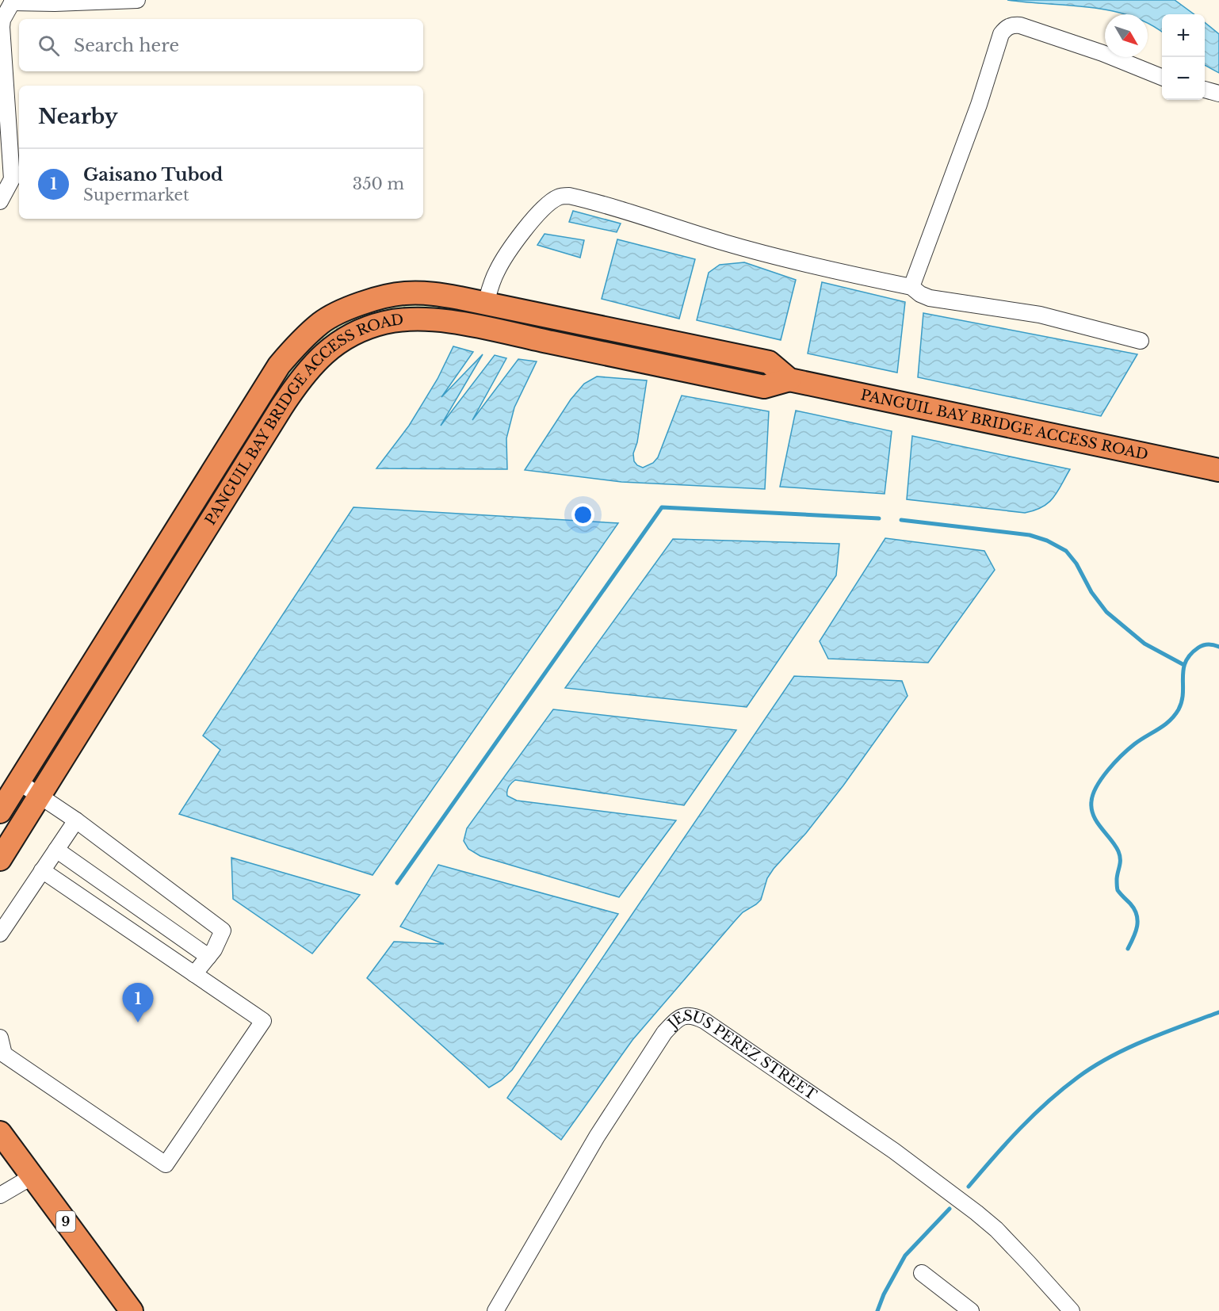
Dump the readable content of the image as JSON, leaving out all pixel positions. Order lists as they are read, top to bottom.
{
  "streets": {
    "highway": ["PANGUIL BAY BRIDGE ACCESS ROAD", "9"],
    "street": ["JESUS PEREZ STREET"]
  },
  "north": "bottom right",
  "page": {
    "map_buttons": ["+", "−"],
    "search": "Search here",
    "heading": "Nearby",
    "list": [
      {
        "mark": "1",
        "name": "Gaisano Tubod",
        "note": "Supermarket",
        "value": "350 m"
      }
    ],
    "pins": "1"
  }
}
